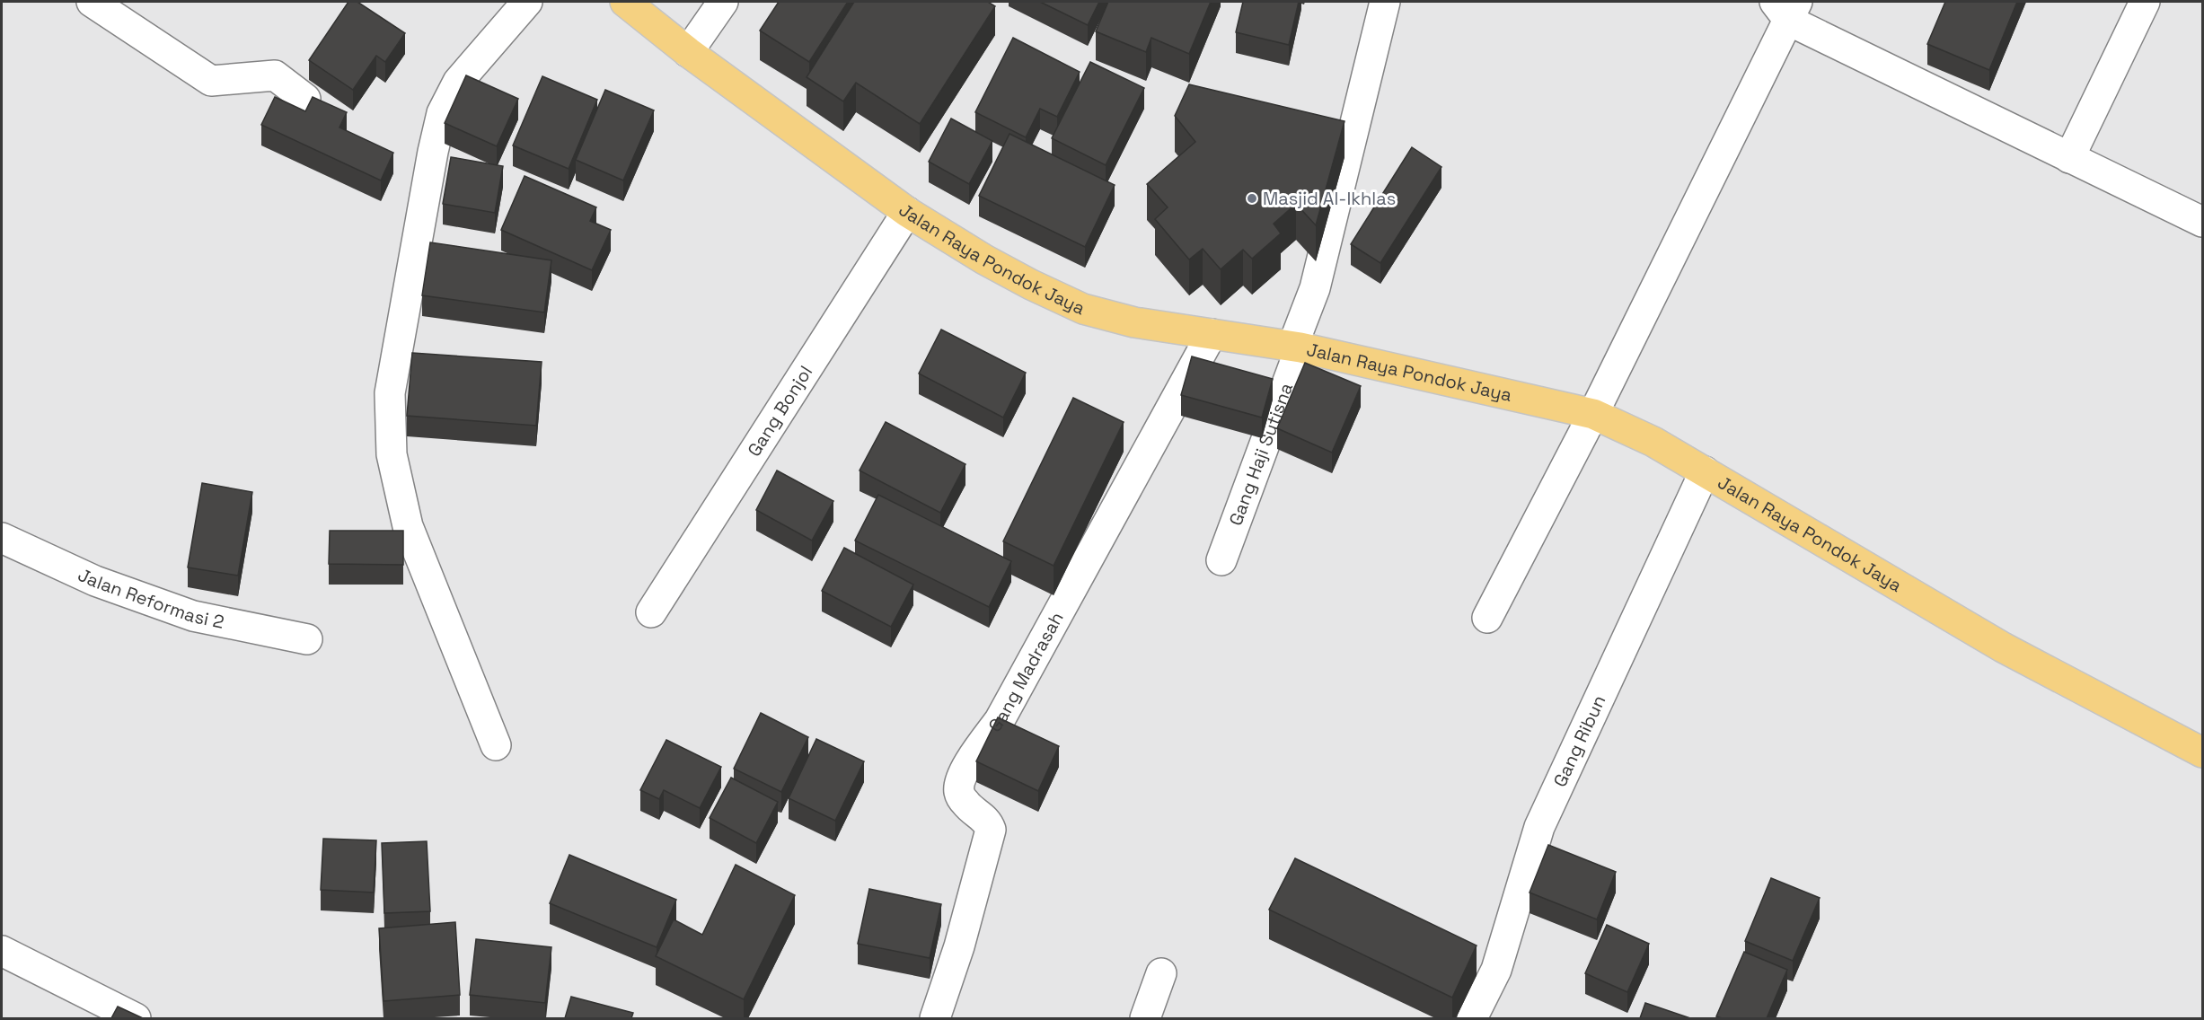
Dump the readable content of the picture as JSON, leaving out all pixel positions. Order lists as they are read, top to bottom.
{
  "streets": {
    "main road": ["Jalan Raya Pondok Jaya"],
    "street": [
      "Gang Bonjol",
      "Gang Haji Sutisna",
      "Jalan Reformasi 2",
      "Gang Madrasah",
      "Gang Ribun"
    ]
  },
  "crossings": [
    ["Jalan Raya Pondok Jaya", "Gang Bonjol"],
    ["Jalan Raya Pondok Jaya", "Gang Haji Sutisna"],
    ["Jalan Raya Pondok Jaya", "Gang Madrasah"],
    ["Jalan Raya Pondok Jaya", "Gang Ribun"]
  ],
  "places": ["Masjid Al-Ikhlas"]
}
